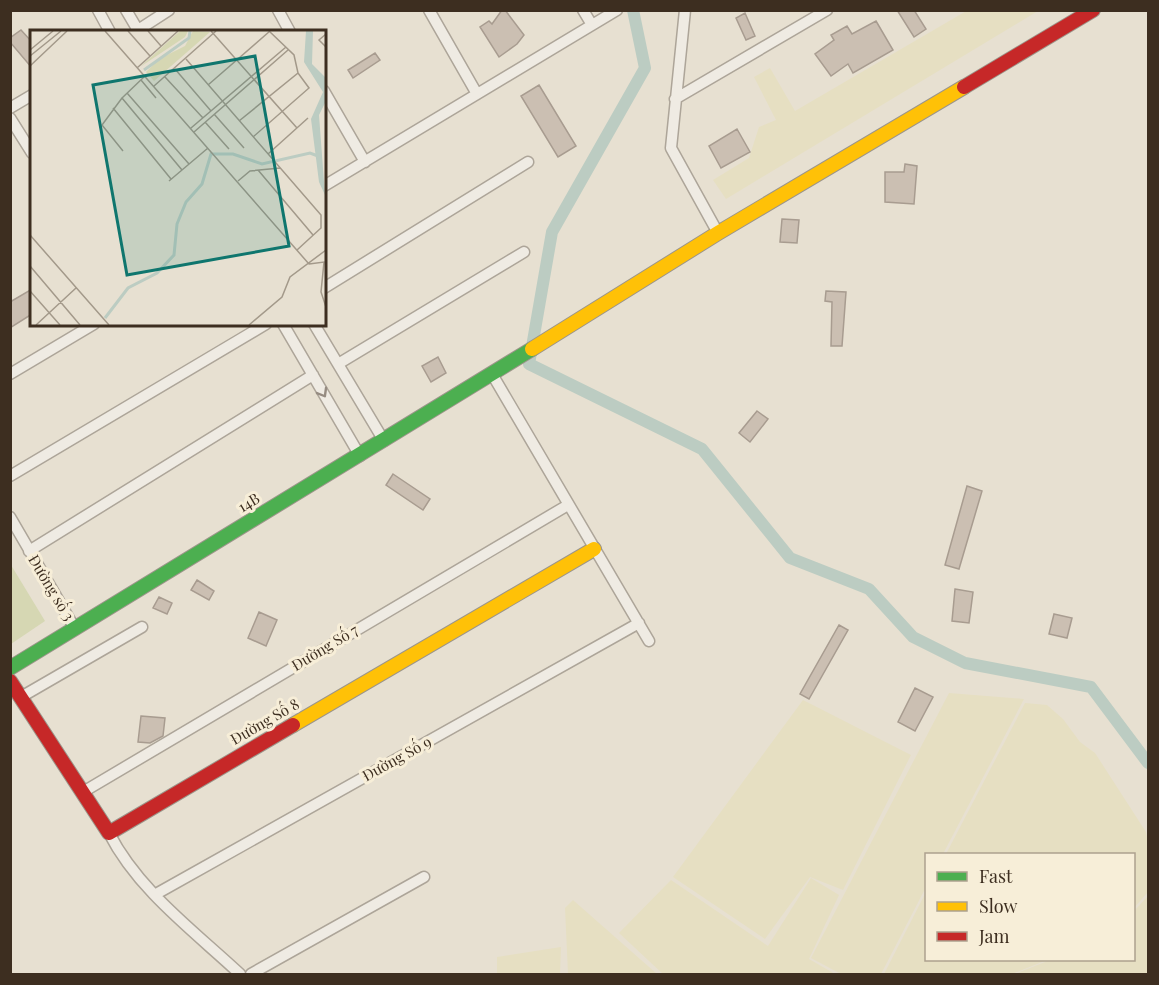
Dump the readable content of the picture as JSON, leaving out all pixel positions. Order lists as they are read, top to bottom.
{
  "streets": {
    "street": [
      "14B",
      "Đường số 3",
      "Đường Số 7",
      "Đường Số 8",
      "Đường Số 9"
    ]
  },
  "crossings": [
    ["14B", "Đường số 3"]
  ],
  "legend": ["Fast", "Slow", "Jam"]
}
